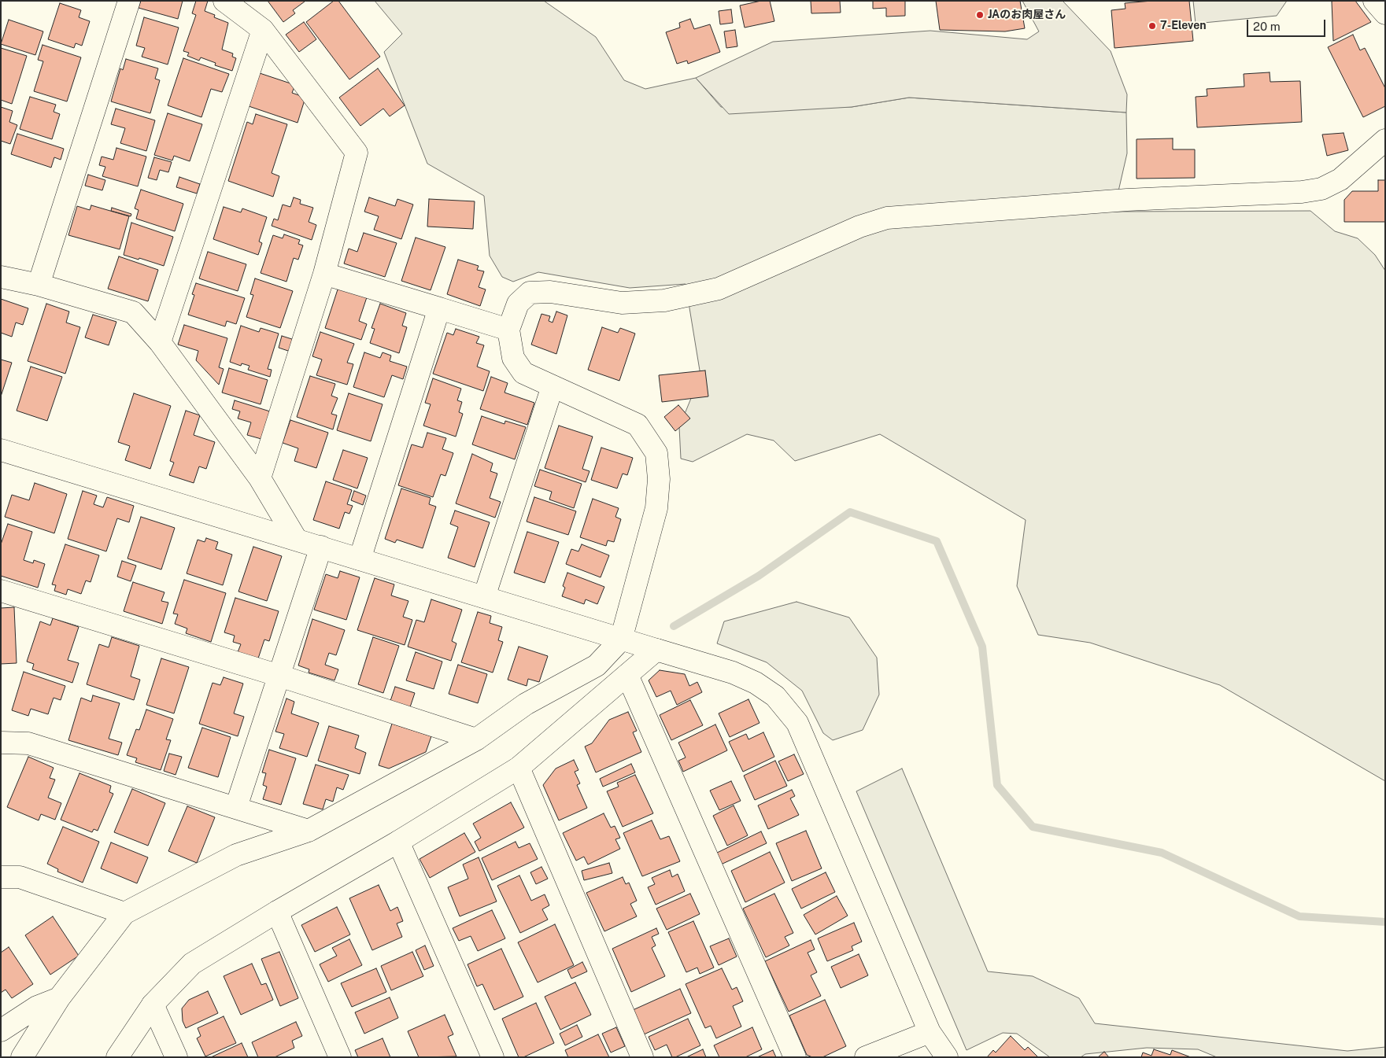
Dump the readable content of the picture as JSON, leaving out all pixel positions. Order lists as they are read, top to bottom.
{
  "places": ["JAのお肉屋さん", "7-Eleven"],
  "scale_bar": "20 m"
}
